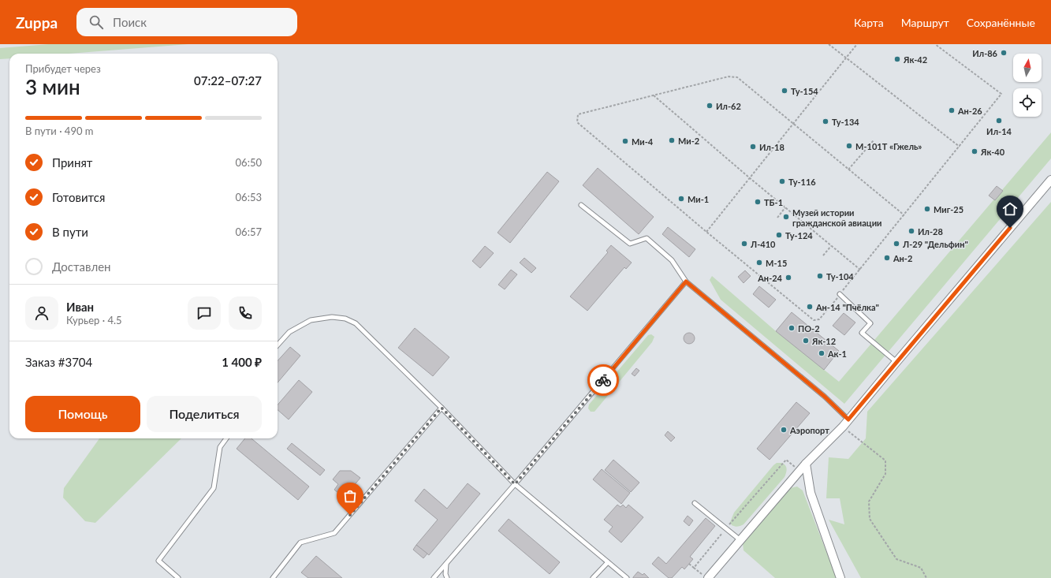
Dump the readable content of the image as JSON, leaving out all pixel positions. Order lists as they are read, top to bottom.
{
  "places": [
    "Ил-86",
    "Як-42",
    "Ту-154",
    "Ил-62",
    "Ан-26",
    "Ил-14",
    "Ту-134",
    "Ми-2",
    "Ми-4",
    "М-101Т «Гжель»",
    "Ил-18",
    "Як-40",
    "Ту-116",
    "Ми-1",
    "ТБ-1",
    "Миг-25",
    "Музей истории гражданской авиации",
    "Ил-28",
    "Ту-124",
    "Л-410",
    "Л-29 \"Дельфин\"",
    "Ан-2",
    "М-15",
    "Ту-104",
    "Ан-24",
    "Ан-14 \"Пчёлка\"",
    "ПО-2",
    "Як-12",
    "Ак-1",
    "Аэропорт"
  ],
  "north": "top",
  "page": {
    "header": "Zuppa",
    "search": "Поиск",
    "nav": ["Карта", "Маршрут", "Сохранённые"],
    "heading": ["3 мин", "Прибудет через", "07:22–07:27"],
    "panel": [
      "Иван",
      "Курьер · 4.5",
      "Заказ #3704",
      "1 400 ₽"
    ],
    "bar": "В пути · 490 m",
    "list": [
      ["Принят", "06:50"],
      ["Готовится", "06:53"],
      ["В пути", "06:57"],
      "Доставлен"
    ],
    "buttons": ["Помощь", "Поделиться"]
  }
}
